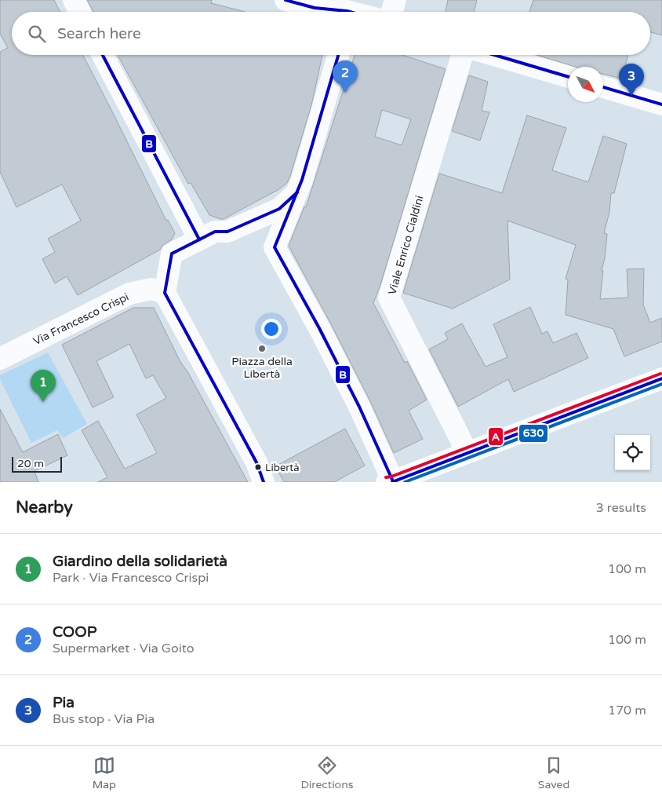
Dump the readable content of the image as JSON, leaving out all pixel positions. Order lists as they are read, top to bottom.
{
  "streets": {
    "street": ["Viale Enrico Cialdini", "Via Francesco Crispi"]
  },
  "places": ["Piazza della Libertà", "Libertà"],
  "lines": ["transit line B", "transit line A", "transit line 630"],
  "scale_bar": "20 m",
  "north": "bottom right",
  "page": {
    "search": "Search here",
    "pins": ["2", "3", "1"],
    "scale": "20 m",
    "heading": ["Nearby", "3 results"],
    "list": [
      {
        "mark": "1",
        "name": "Giardino della solidarietà",
        "note": "Park · Via Francesco Crispi",
        "value": "100 m"
      },
      {
        "mark": "2",
        "name": "COOP",
        "note": "Supermarket · Via Goito",
        "value": "100 m"
      },
      {
        "mark": "3",
        "name": "Pia",
        "note": "Bus stop · Via Pia",
        "value": "170 m"
      }
    ],
    "nav": ["Map", "Directions", "Saved"]
  }
}
